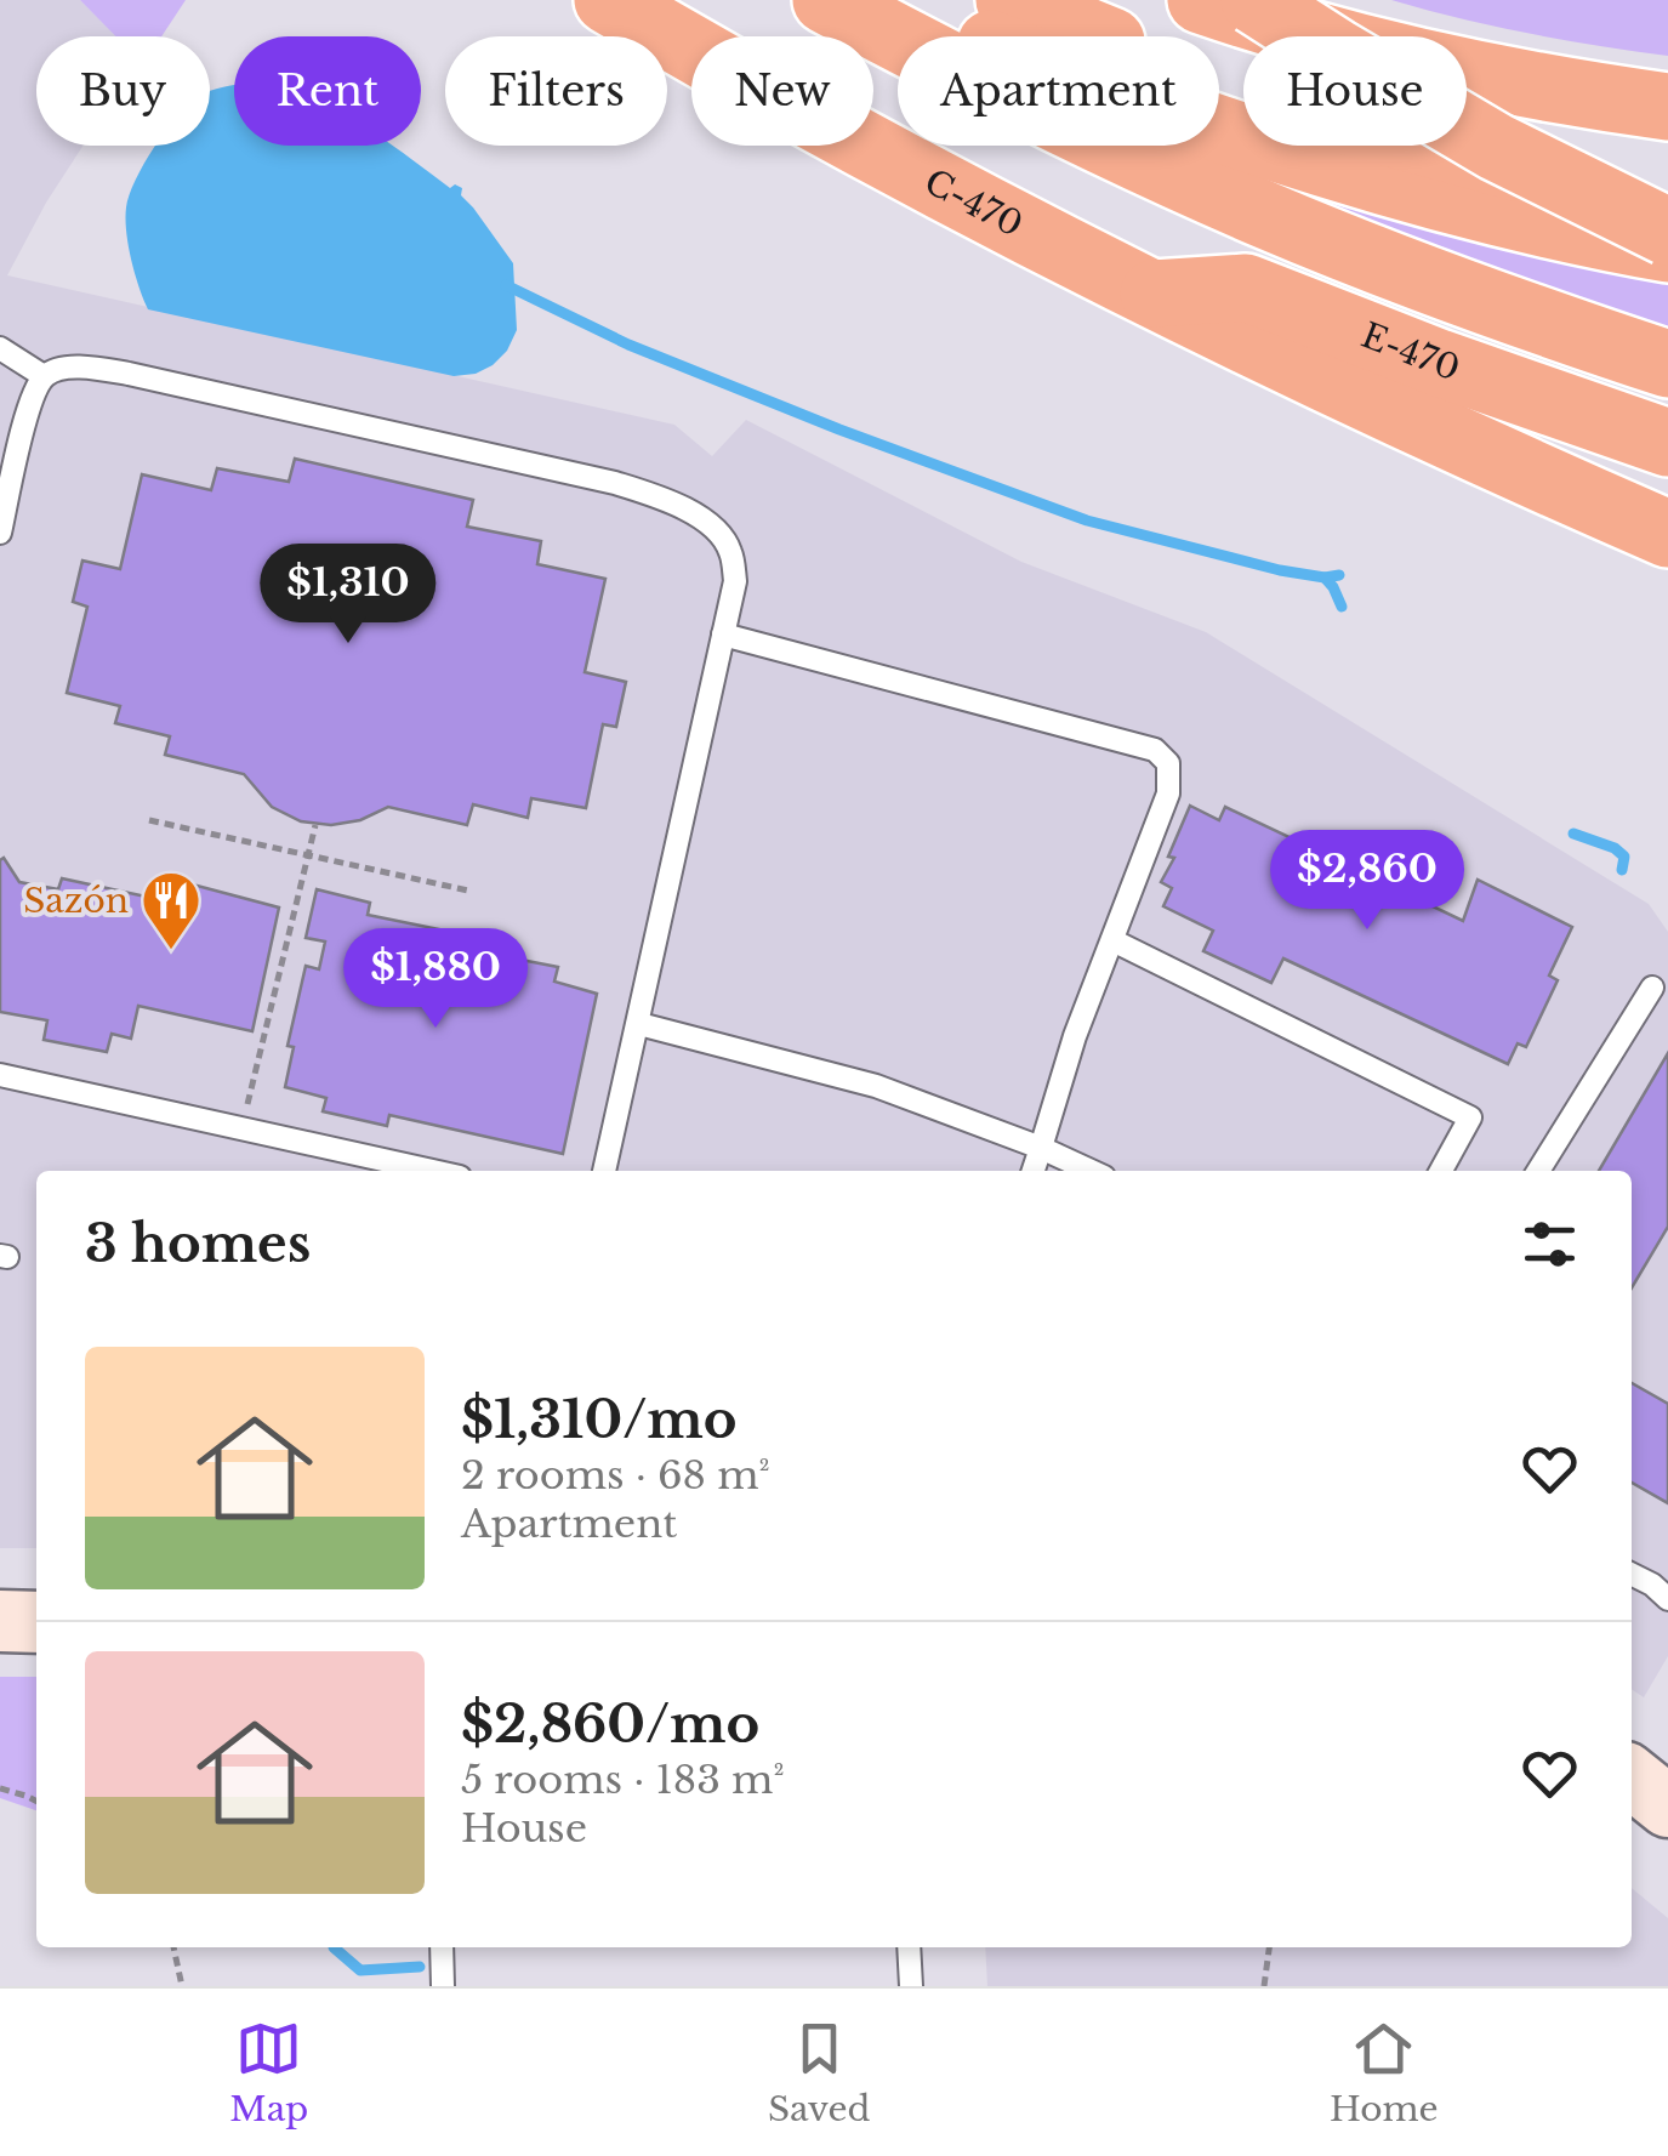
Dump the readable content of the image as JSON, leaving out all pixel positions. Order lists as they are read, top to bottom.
{
  "streets": {
    "highway": ["C-470", "E-470"]
  },
  "crossings": [
    ["C-470", "E-470"]
  ],
  "places": {
    "restaurant": ["Sazón"]
  },
  "page": {
    "chip": [
      "Buy",
      "Rent",
      "Filters",
      "New",
      "Apartment",
      "House"
    ],
    "price": ["$1,310", "$2,860", "$1,880"],
    "heading": "3 homes",
    "list": [
      {
        "name": "$1,310/mo",
        "note": "2 rooms · 68 m² · Apartment"
      },
      {
        "name": "$2,860/mo",
        "note": "5 rooms · 183 m² · House"
      }
    ],
    "tabs": ["Map", "Saved", "Home"]
  }
}
